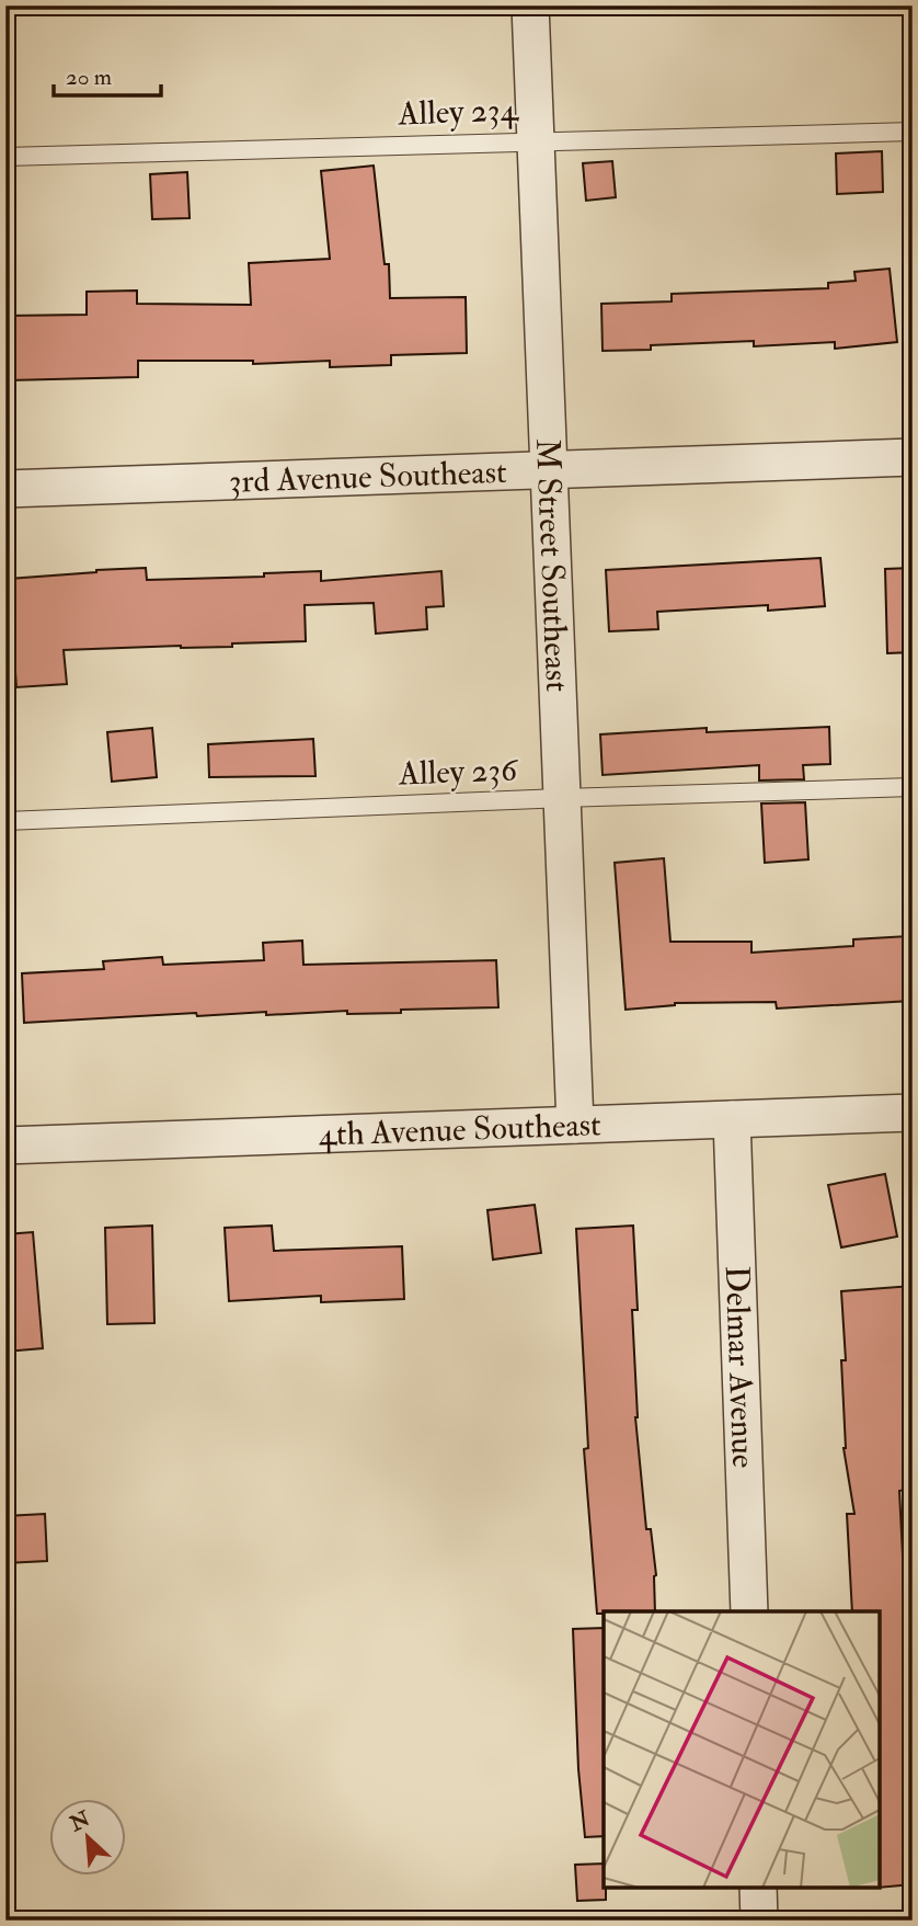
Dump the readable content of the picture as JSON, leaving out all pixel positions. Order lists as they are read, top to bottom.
{
  "streets": {
    "street": [
      "3rd Avenue Southeast",
      "M Street Southeast",
      "4th Avenue Southeast",
      "Delmar Avenue"
    ],
    "lane": ["Alley 234", "Alley 236"]
  },
  "crossings": [
    ["Alley 234", "M Street Southeast"],
    ["3rd Avenue Southeast", "M Street Southeast"],
    ["M Street Southeast", "Alley 236"],
    ["M Street Southeast", "4th Avenue Southeast"],
    ["4th Avenue Southeast", "Delmar Avenue"]
  ],
  "scale_bar": "20 m",
  "north": "top left"
}
